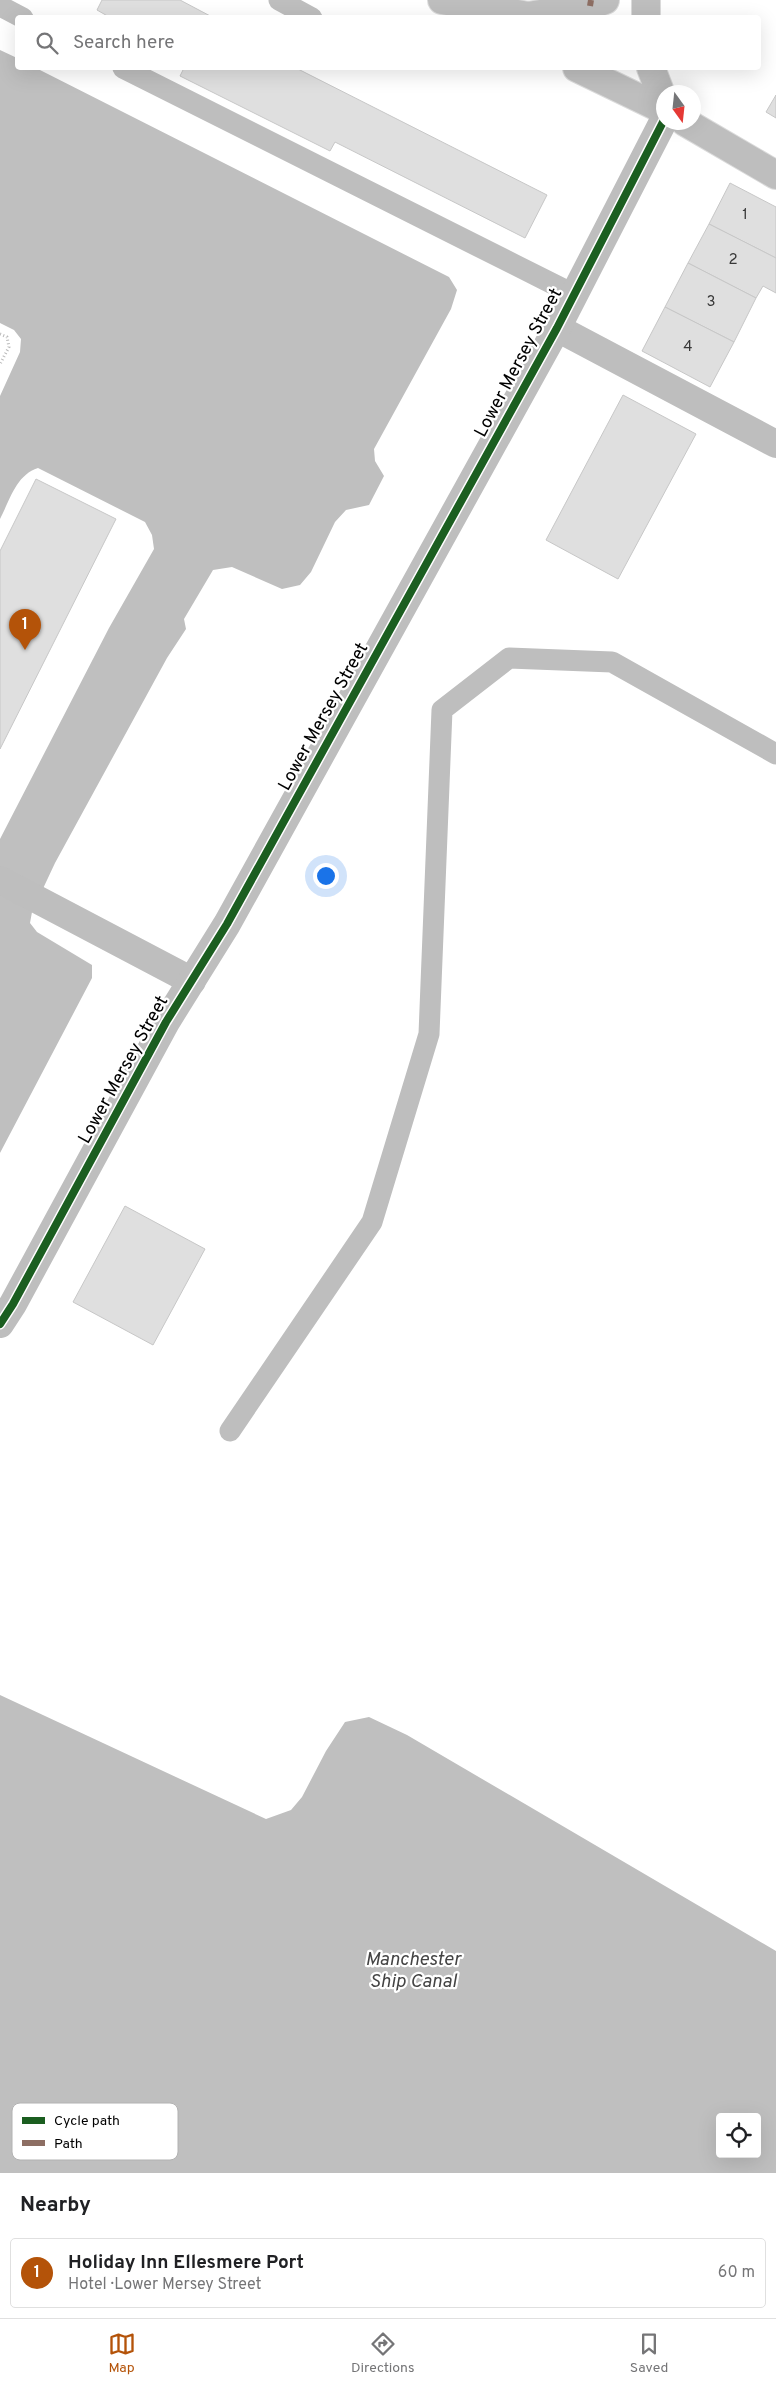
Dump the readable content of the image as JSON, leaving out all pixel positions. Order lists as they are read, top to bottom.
{
  "streets": {
    "street": ["Lower Mersey Street"]
  },
  "water": ["Manchester Ship Canal"],
  "house_numbers": [
    "1",
    "2",
    "3",
    "4"
  ],
  "legend": ["Cycle path", "Path"],
  "north": "bottom",
  "page": {
    "search": "Search here",
    "pins": "1",
    "heading": "Nearby",
    "list": [
      {
        "mark": "1",
        "name": "Holiday Inn Ellesmere Port",
        "note": "Hotel · Lower Mersey Street",
        "value": "60 m"
      }
    ],
    "nav": ["Map", "Directions", "Saved"]
  }
}
